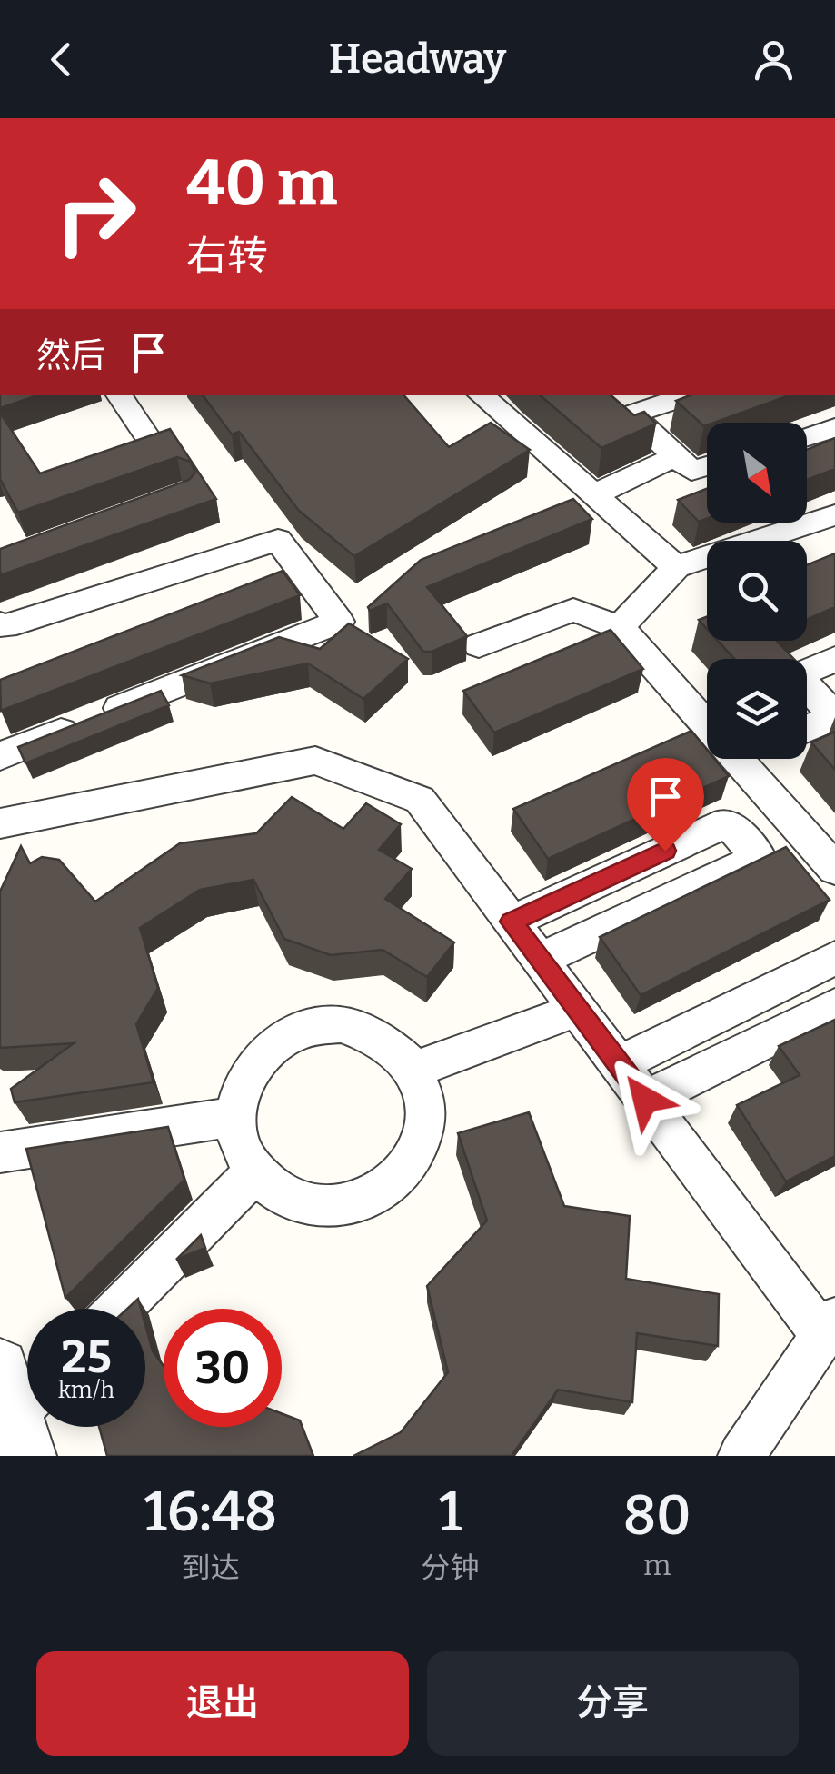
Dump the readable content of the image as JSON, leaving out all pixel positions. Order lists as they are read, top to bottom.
{
  "north": "bottom right",
  "page": {
    "header": "Headway",
    "turn": ["40 m", "右转"],
    "then": "然后",
    "speed": "25 km/h",
    "limit": "30",
    "eta": [
      "16:48",
      "到达",
      "1",
      "分钟",
      "80",
      "m"
    ],
    "buttons": ["退出", "分享"]
  }
}
